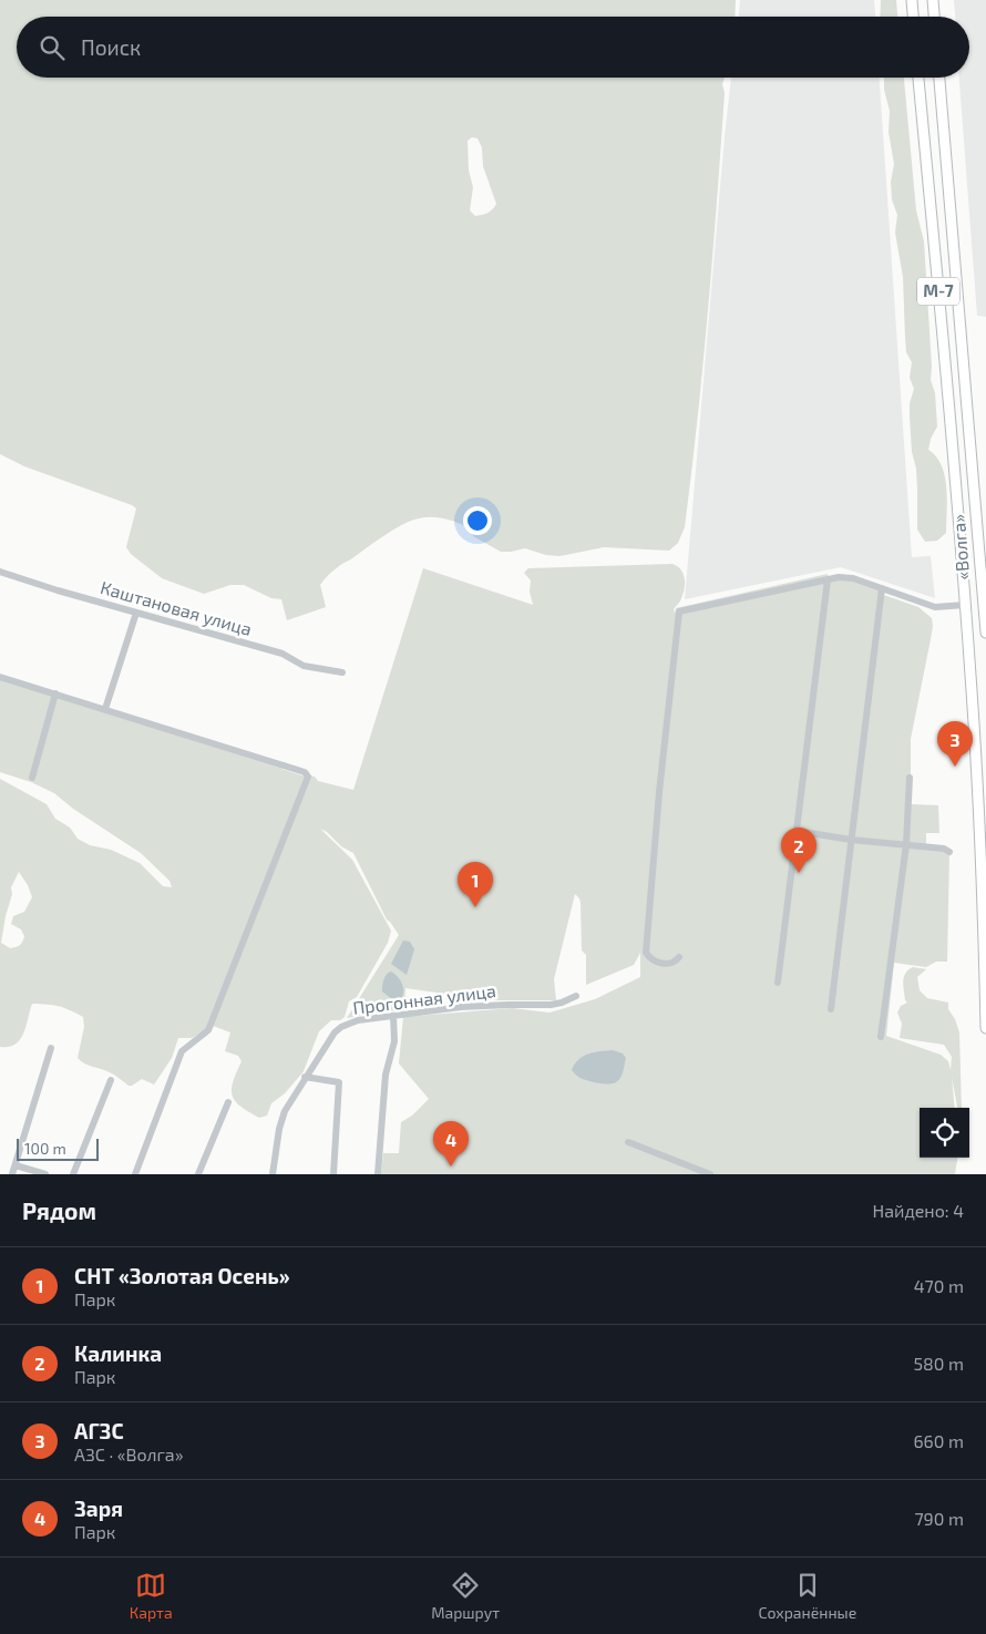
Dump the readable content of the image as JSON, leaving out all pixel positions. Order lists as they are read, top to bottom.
{
  "streets": {
    "highway": ["М-7", "«Волга»"],
    "street": ["Каштановая улица", "Прогонная улица"]
  },
  "scale_bar": "100 m",
  "page": {
    "search": "Поиск",
    "pins": [
      "3",
      "2",
      "1",
      "4"
    ],
    "scale": "100 m",
    "heading": ["Рядом", "Найдено: 4"],
    "list": [
      {
        "mark": "1",
        "name": "СНТ «Золотая Осень»",
        "note": "Парк",
        "value": "470 m"
      },
      {
        "mark": "2",
        "name": "Калинка",
        "note": "Парк",
        "value": "580 m"
      },
      {
        "mark": "3",
        "name": "АГЗС",
        "note": "АЗС · «Волга»",
        "value": "660 m"
      },
      {
        "mark": "4",
        "name": "Заря",
        "note": "Парк",
        "value": "790 m"
      }
    ],
    "nav": ["Карта", "Маршрут", "Сохранённые"]
  }
}
